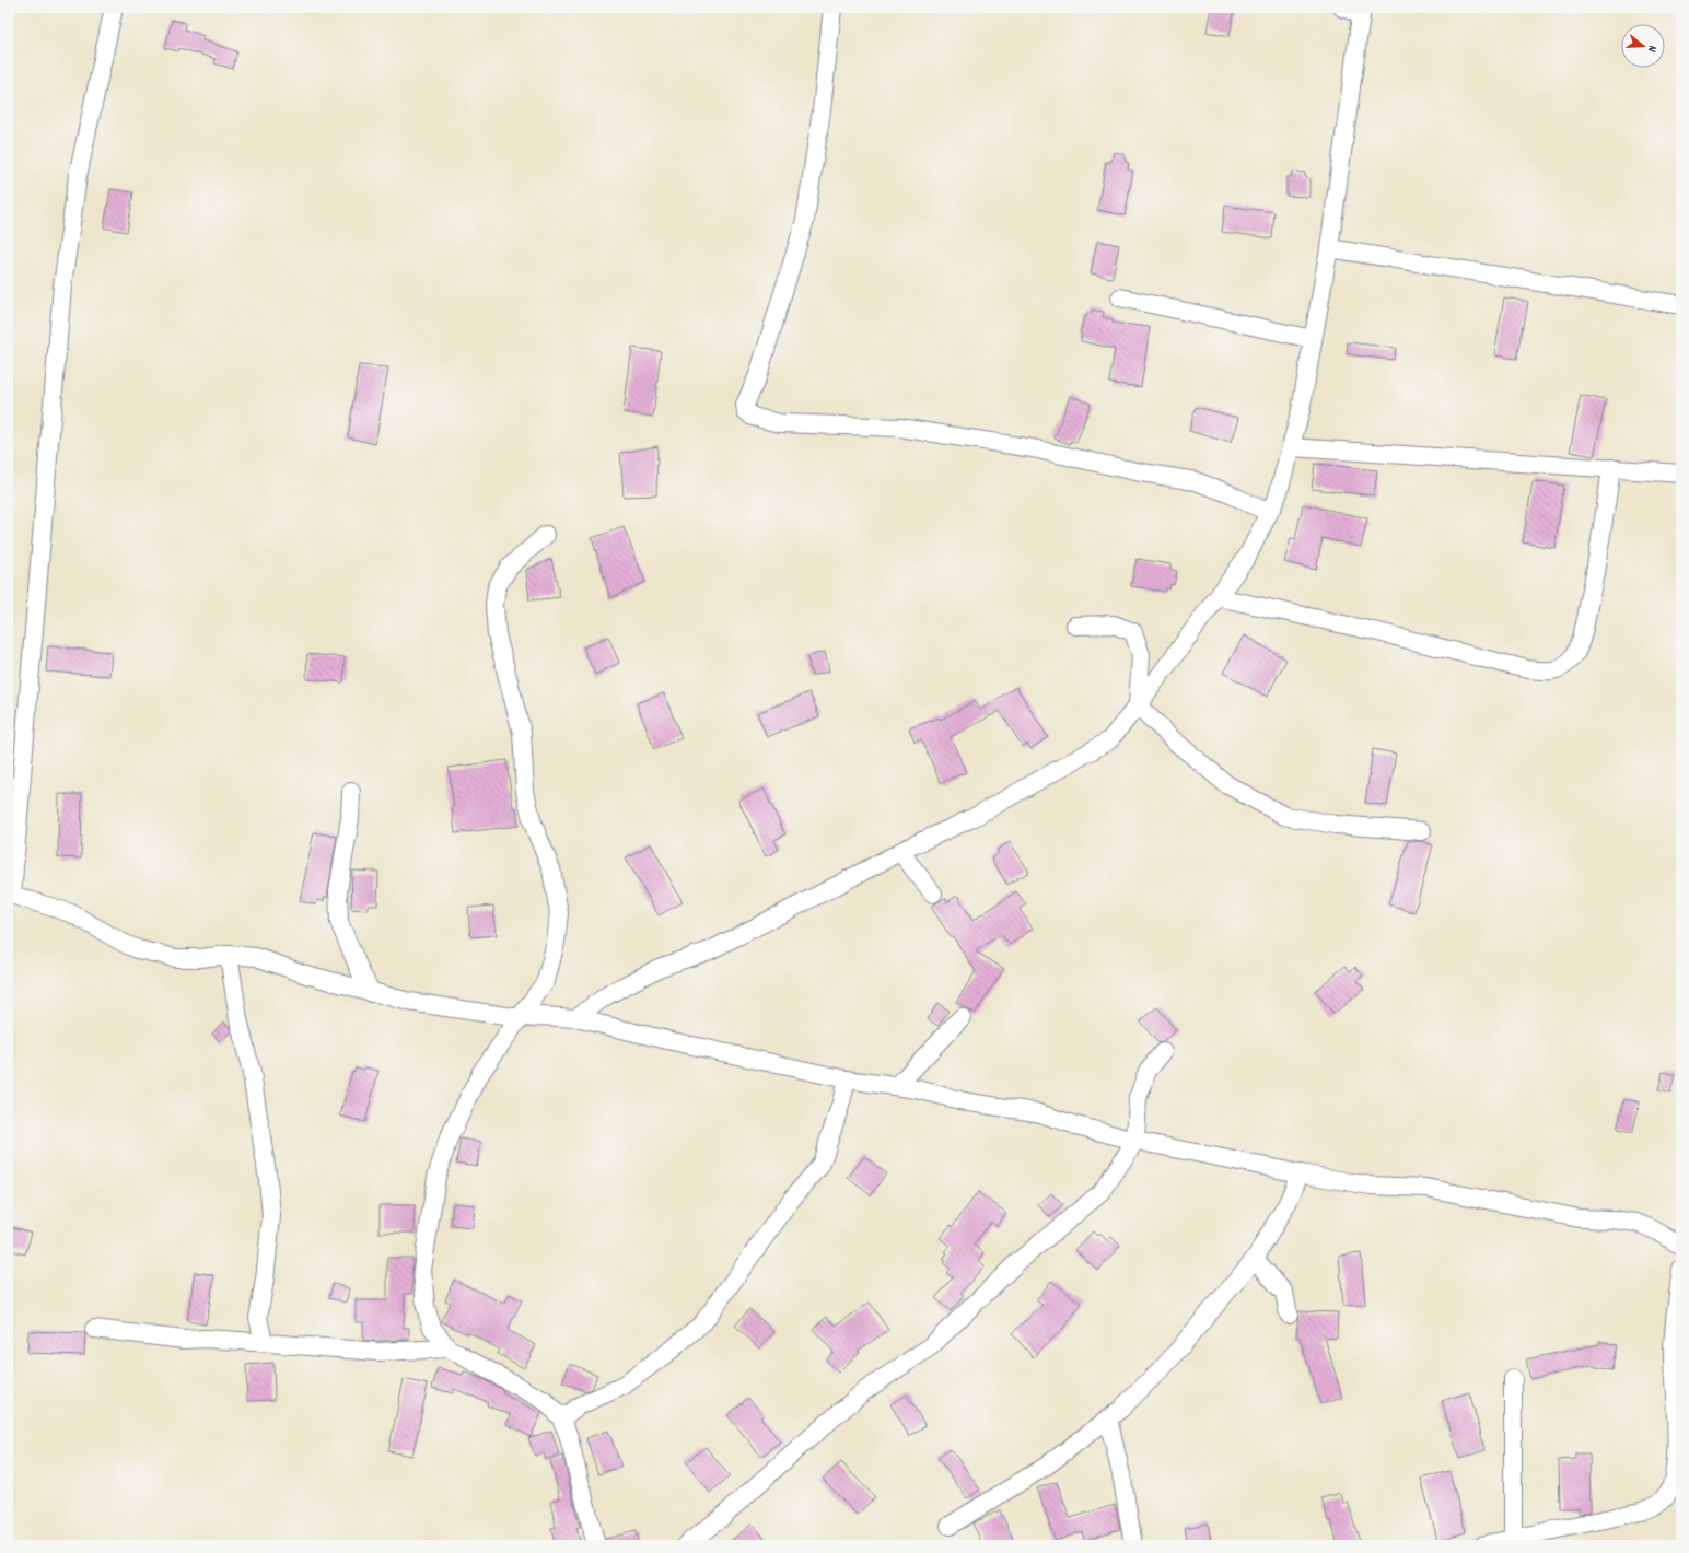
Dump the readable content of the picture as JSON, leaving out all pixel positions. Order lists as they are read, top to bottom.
{
  "north": "right"
}
